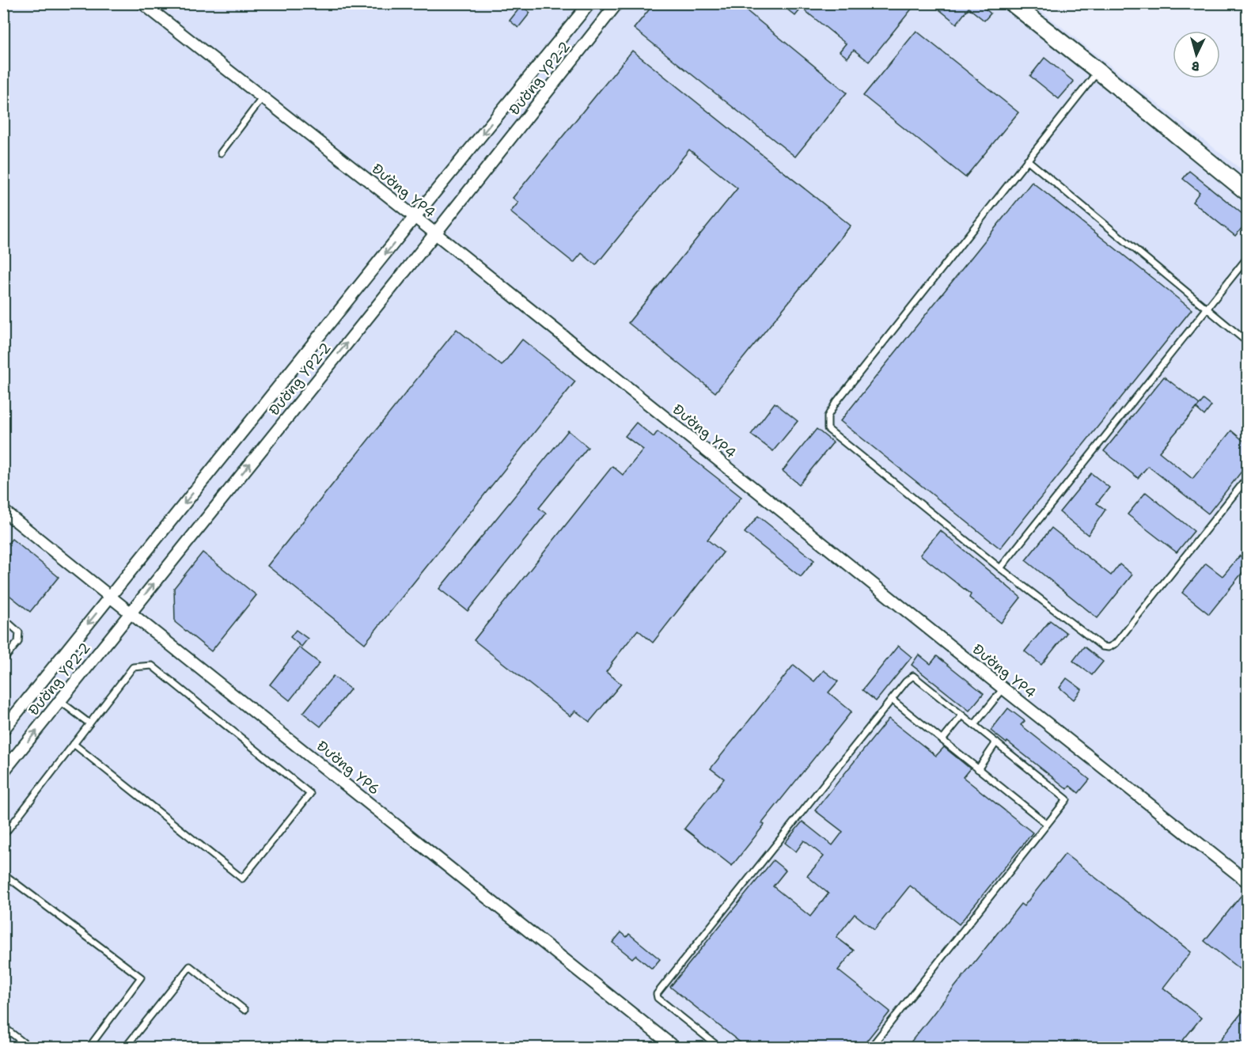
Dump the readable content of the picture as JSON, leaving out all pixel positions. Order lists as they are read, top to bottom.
{
  "streets": {
    "street": ["Đường YP2-2", "Đường YP4", "Đường YP6"]
  },
  "crossings": [
    ["Đường YP2-2", "Đường YP4"],
    ["Đường YP2-2", "Đường YP6"]
  ],
  "north": "bottom"
}
